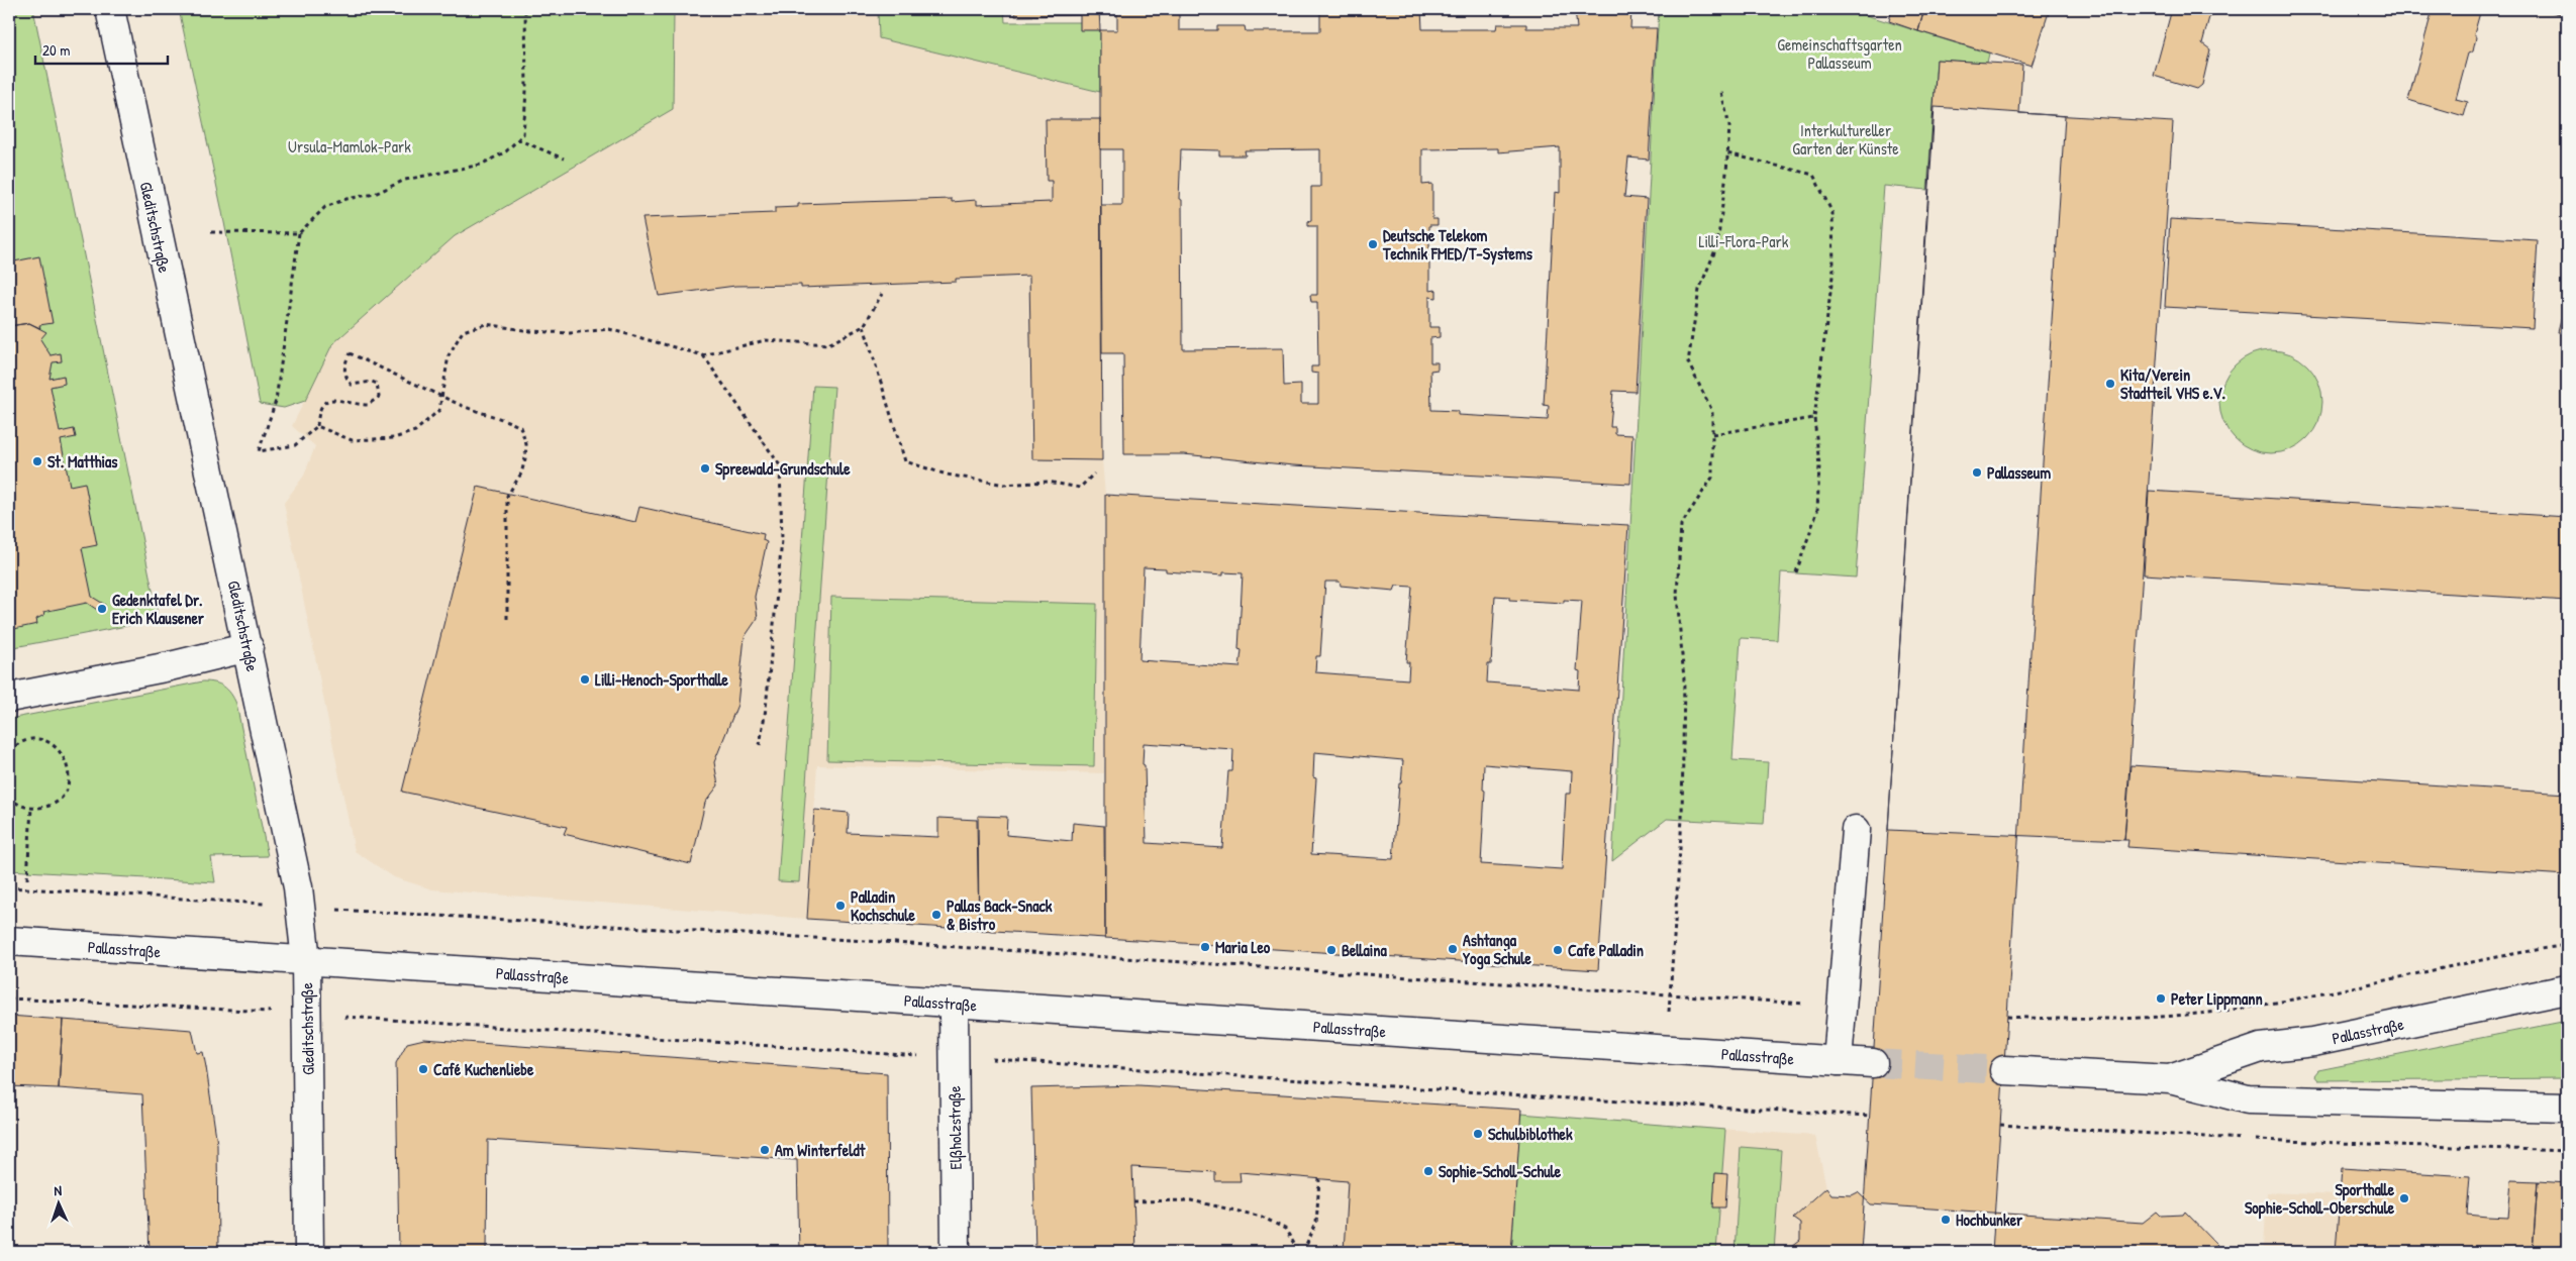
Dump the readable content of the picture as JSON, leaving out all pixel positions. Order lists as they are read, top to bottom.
{
  "streets": {
    "main road": ["Gleditschstraße", "Pallasstraße", "Elßholzstraße"]
  },
  "crossings": [
    ["Gleditschstraße", "Pallasstraße"],
    ["Pallasstraße", "Elßholzstraße"]
  ],
  "parks": [
    "Gemeinschaftsgarten Pallasseum",
    "Interkultureller Garten der Künste",
    "Ursula-Mamlok-Park",
    "Lilli-Flora-Park"
  ],
  "places": [
    "Deutsche Telekom Technik FMED/T-Systems",
    "Kita/Verein Stadtteil VHS e.V.",
    "St. Matthias",
    "Spreewald-Grundschule",
    "Pallasseum",
    "Gedenktafel Dr. Erich Klausener",
    "Lilli-Henoch-Sporthalle",
    "Palladin Kochschule",
    "Pallas Back-Snack & Bistro",
    "Maria Leo",
    "Ashtanga Yoga Schule",
    "Bellaina",
    "Cafe Palladin",
    "Peter Lippmann",
    "Café Kuchenliebe",
    "Schulbiblothek",
    "Am Winterfeldt",
    "Sophie-Scholl-Schule",
    "Sporthalle Sophie-Scholl-Oberschule",
    "Hochbunker"
  ],
  "scale_bar": "20 m",
  "north": "top"
}
